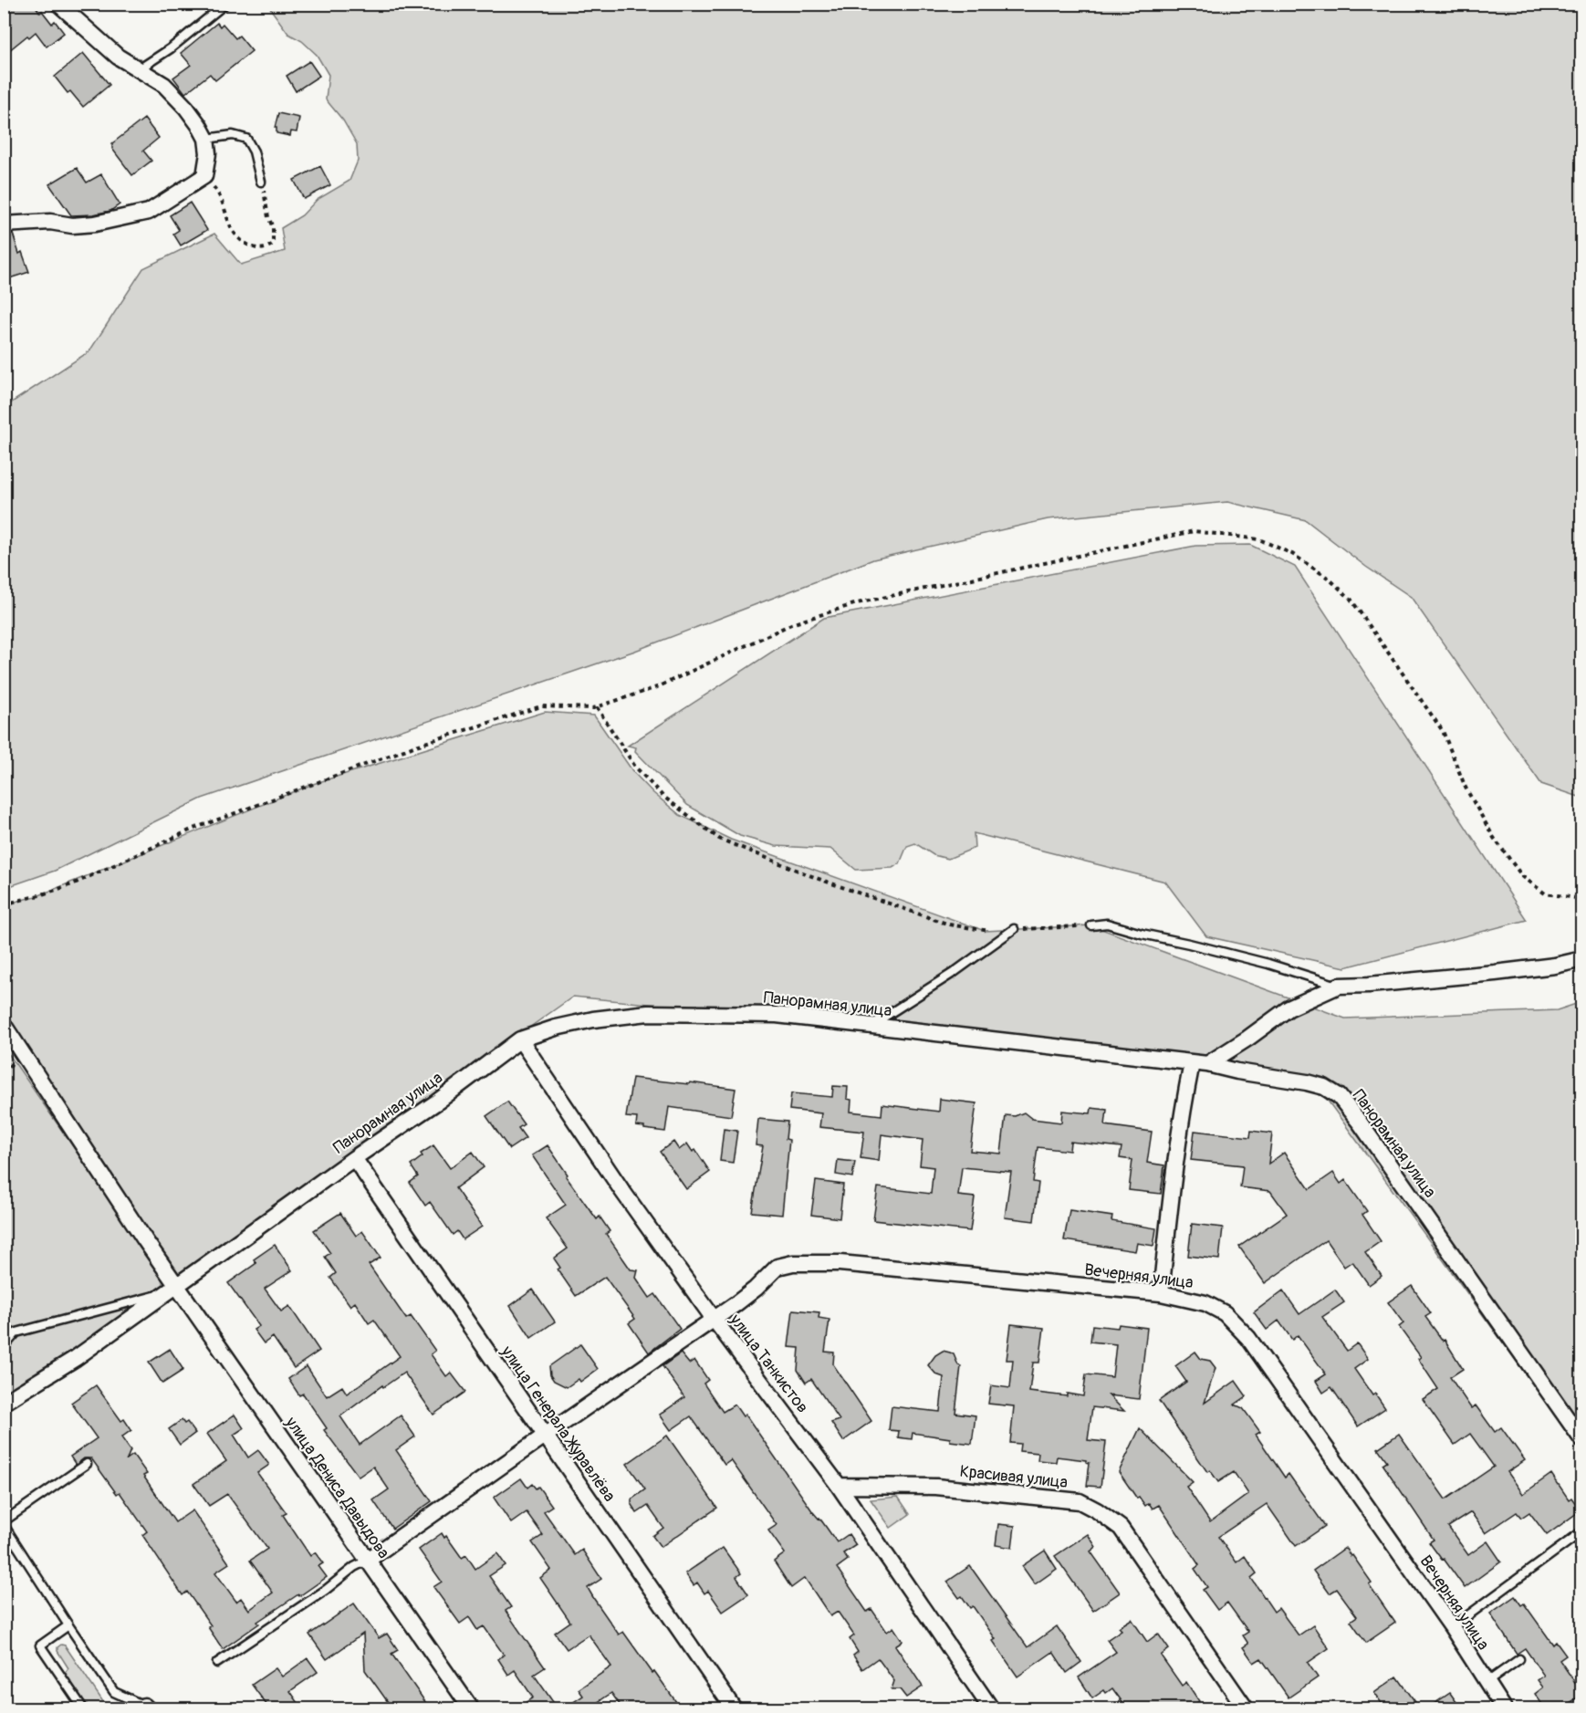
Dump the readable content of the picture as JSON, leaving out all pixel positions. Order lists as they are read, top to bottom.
{
  "streets": {
    "street": [
      "Панорамная улица",
      "Вечерняя улица",
      "улица Танкистов",
      "улица Генерала Журавлёва",
      "Красивая улица",
      "улица Дениса Давыдова"
    ]
  },
  "crossings": [
    ["Панорамная улица", "улица Танкистов"],
    ["Панорамная улица", "улица Генерала Журавлёва"],
    ["Панорамная улица", "улица Дениса Давыдова"],
    ["Вечерняя улица", "улица Танкистов"],
    ["Вечерняя улица", "улица Генерала Журавлёва"],
    ["Вечерняя улица", "улица Дениса Давыдова"],
    ["улица Танкистов", "Красивая улица"]
  ]
}
